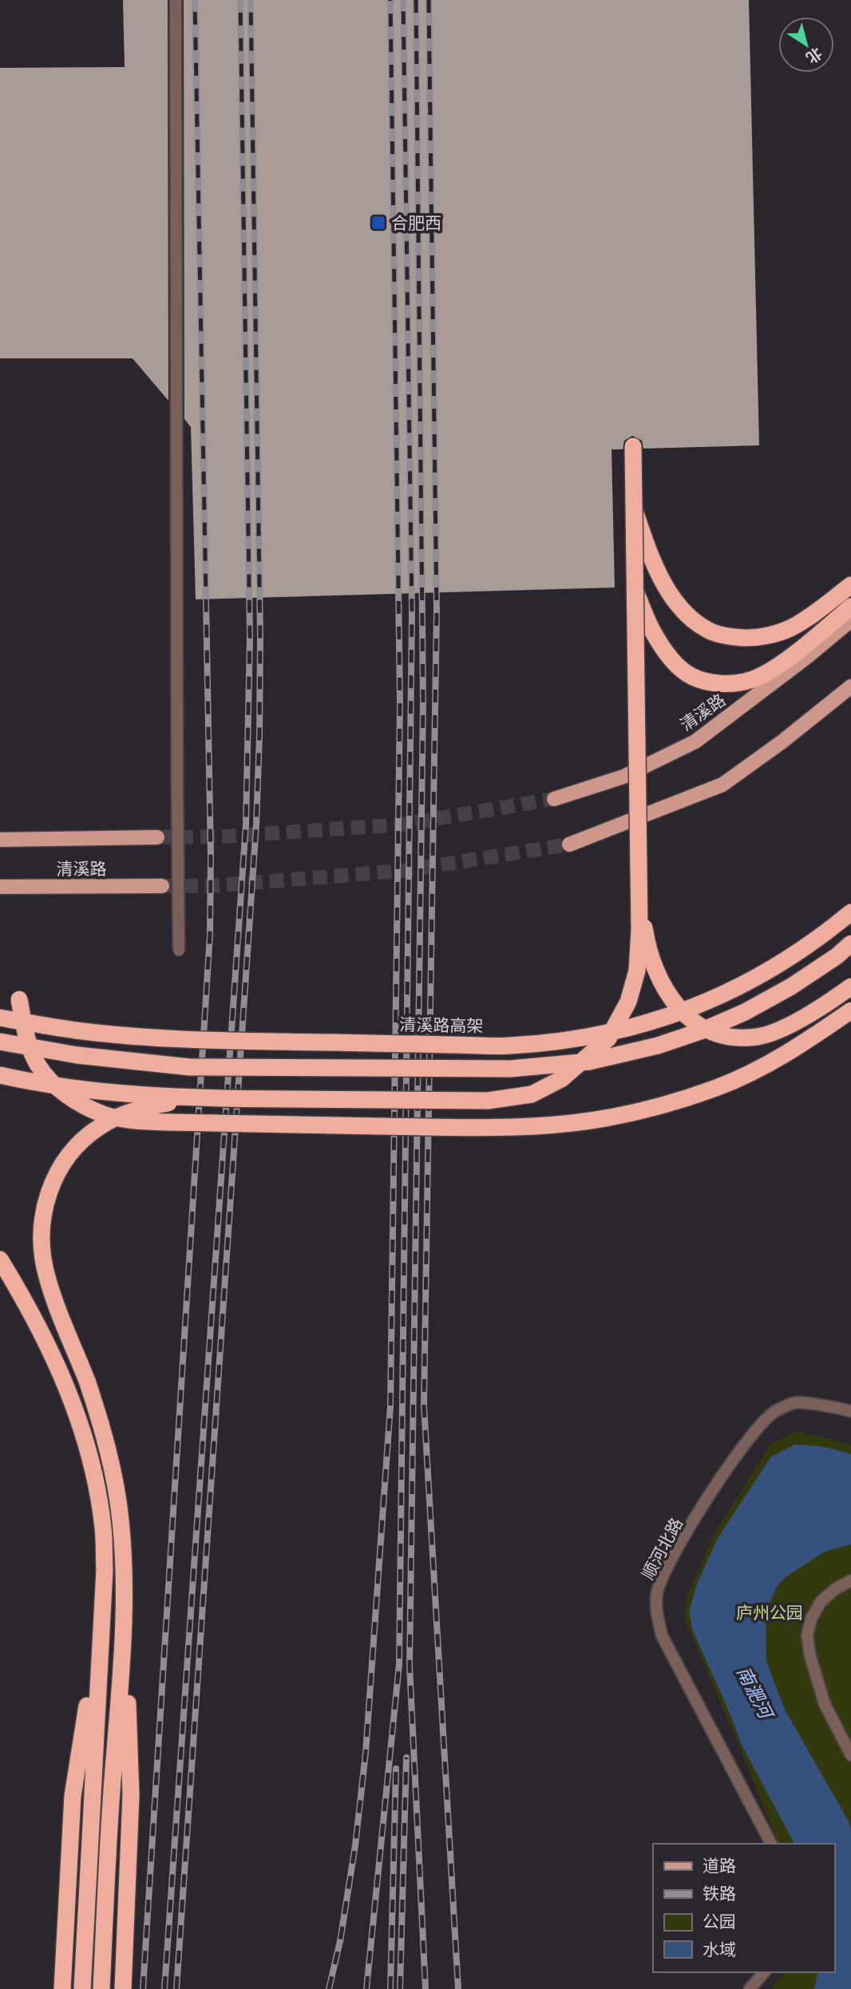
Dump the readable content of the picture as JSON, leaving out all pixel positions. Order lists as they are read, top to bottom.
{
  "streets": {
    "highway": ["清溪路高架"],
    "main road": ["清溪路"],
    "street": ["顺河北路"]
  },
  "water": ["南淝河"],
  "parks": ["庐州公园"],
  "places": {
    "transit": ["合肥西"]
  },
  "legend": [
    "道路",
    "铁路",
    "公园",
    "水域"
  ],
  "north": "bottom right"
}
